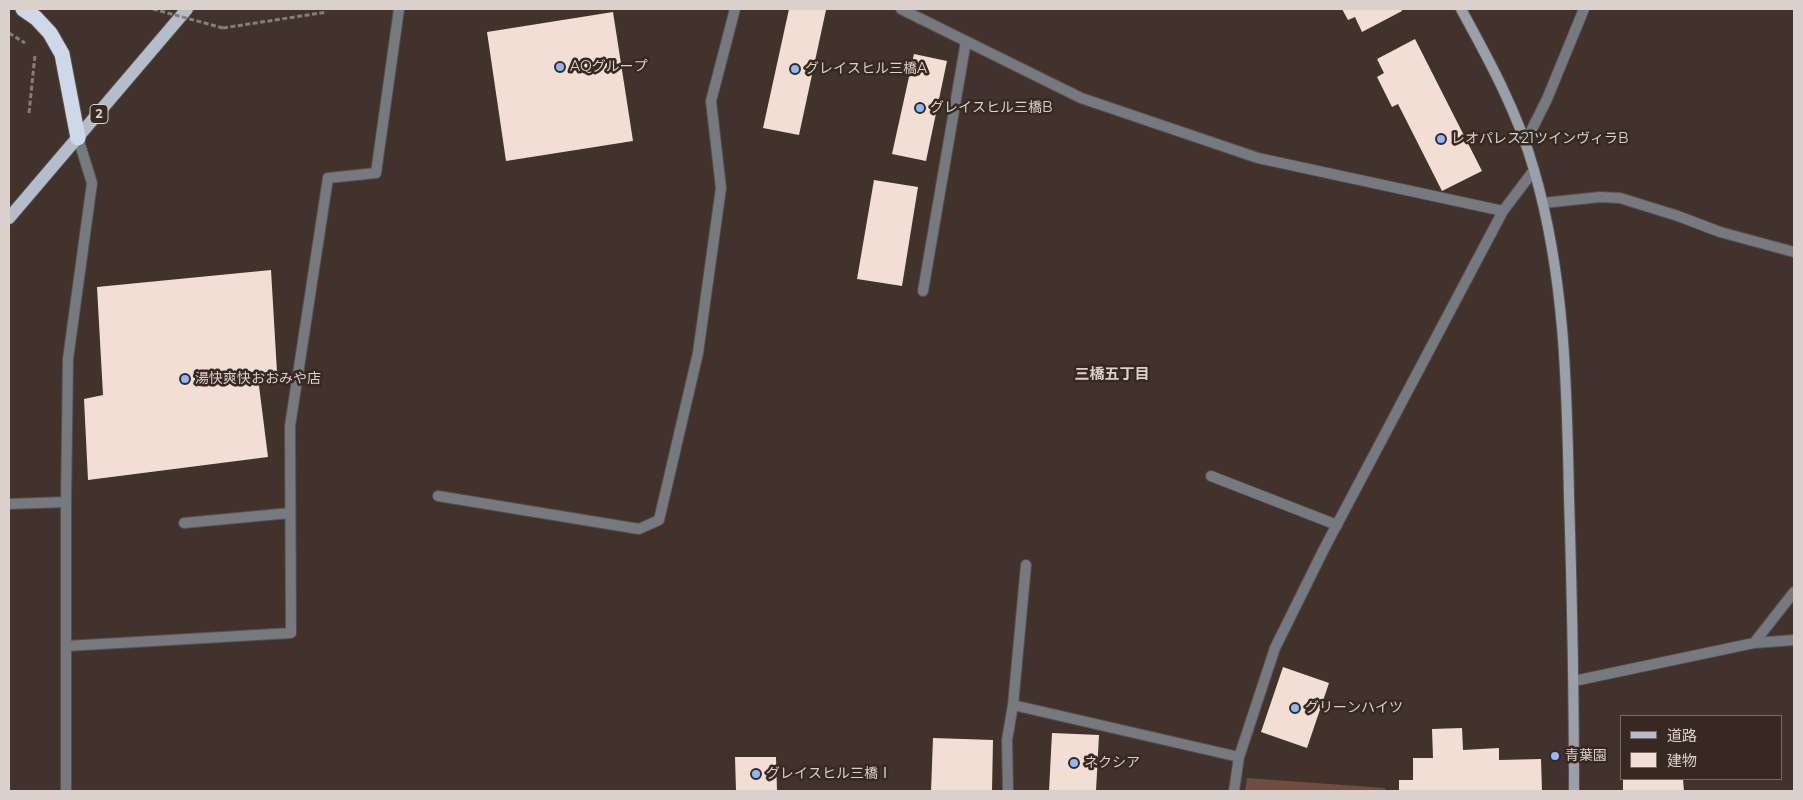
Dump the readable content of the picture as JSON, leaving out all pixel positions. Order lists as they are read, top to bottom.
{
  "streets": {
    "main road": ["2"]
  },
  "districts": ["三橋五丁目"],
  "places": [
    "AQグループ",
    "グレイスヒル三橋A",
    "グレイスヒル三橋B",
    "レオパレス21ツインヴィラB",
    "湯快爽快おおみや店",
    "グリーンハイツ",
    "青葉園",
    "ネクシア",
    "グレイスヒル三橋Ⅰ"
  ],
  "legend": ["道路", "建物"]
}
